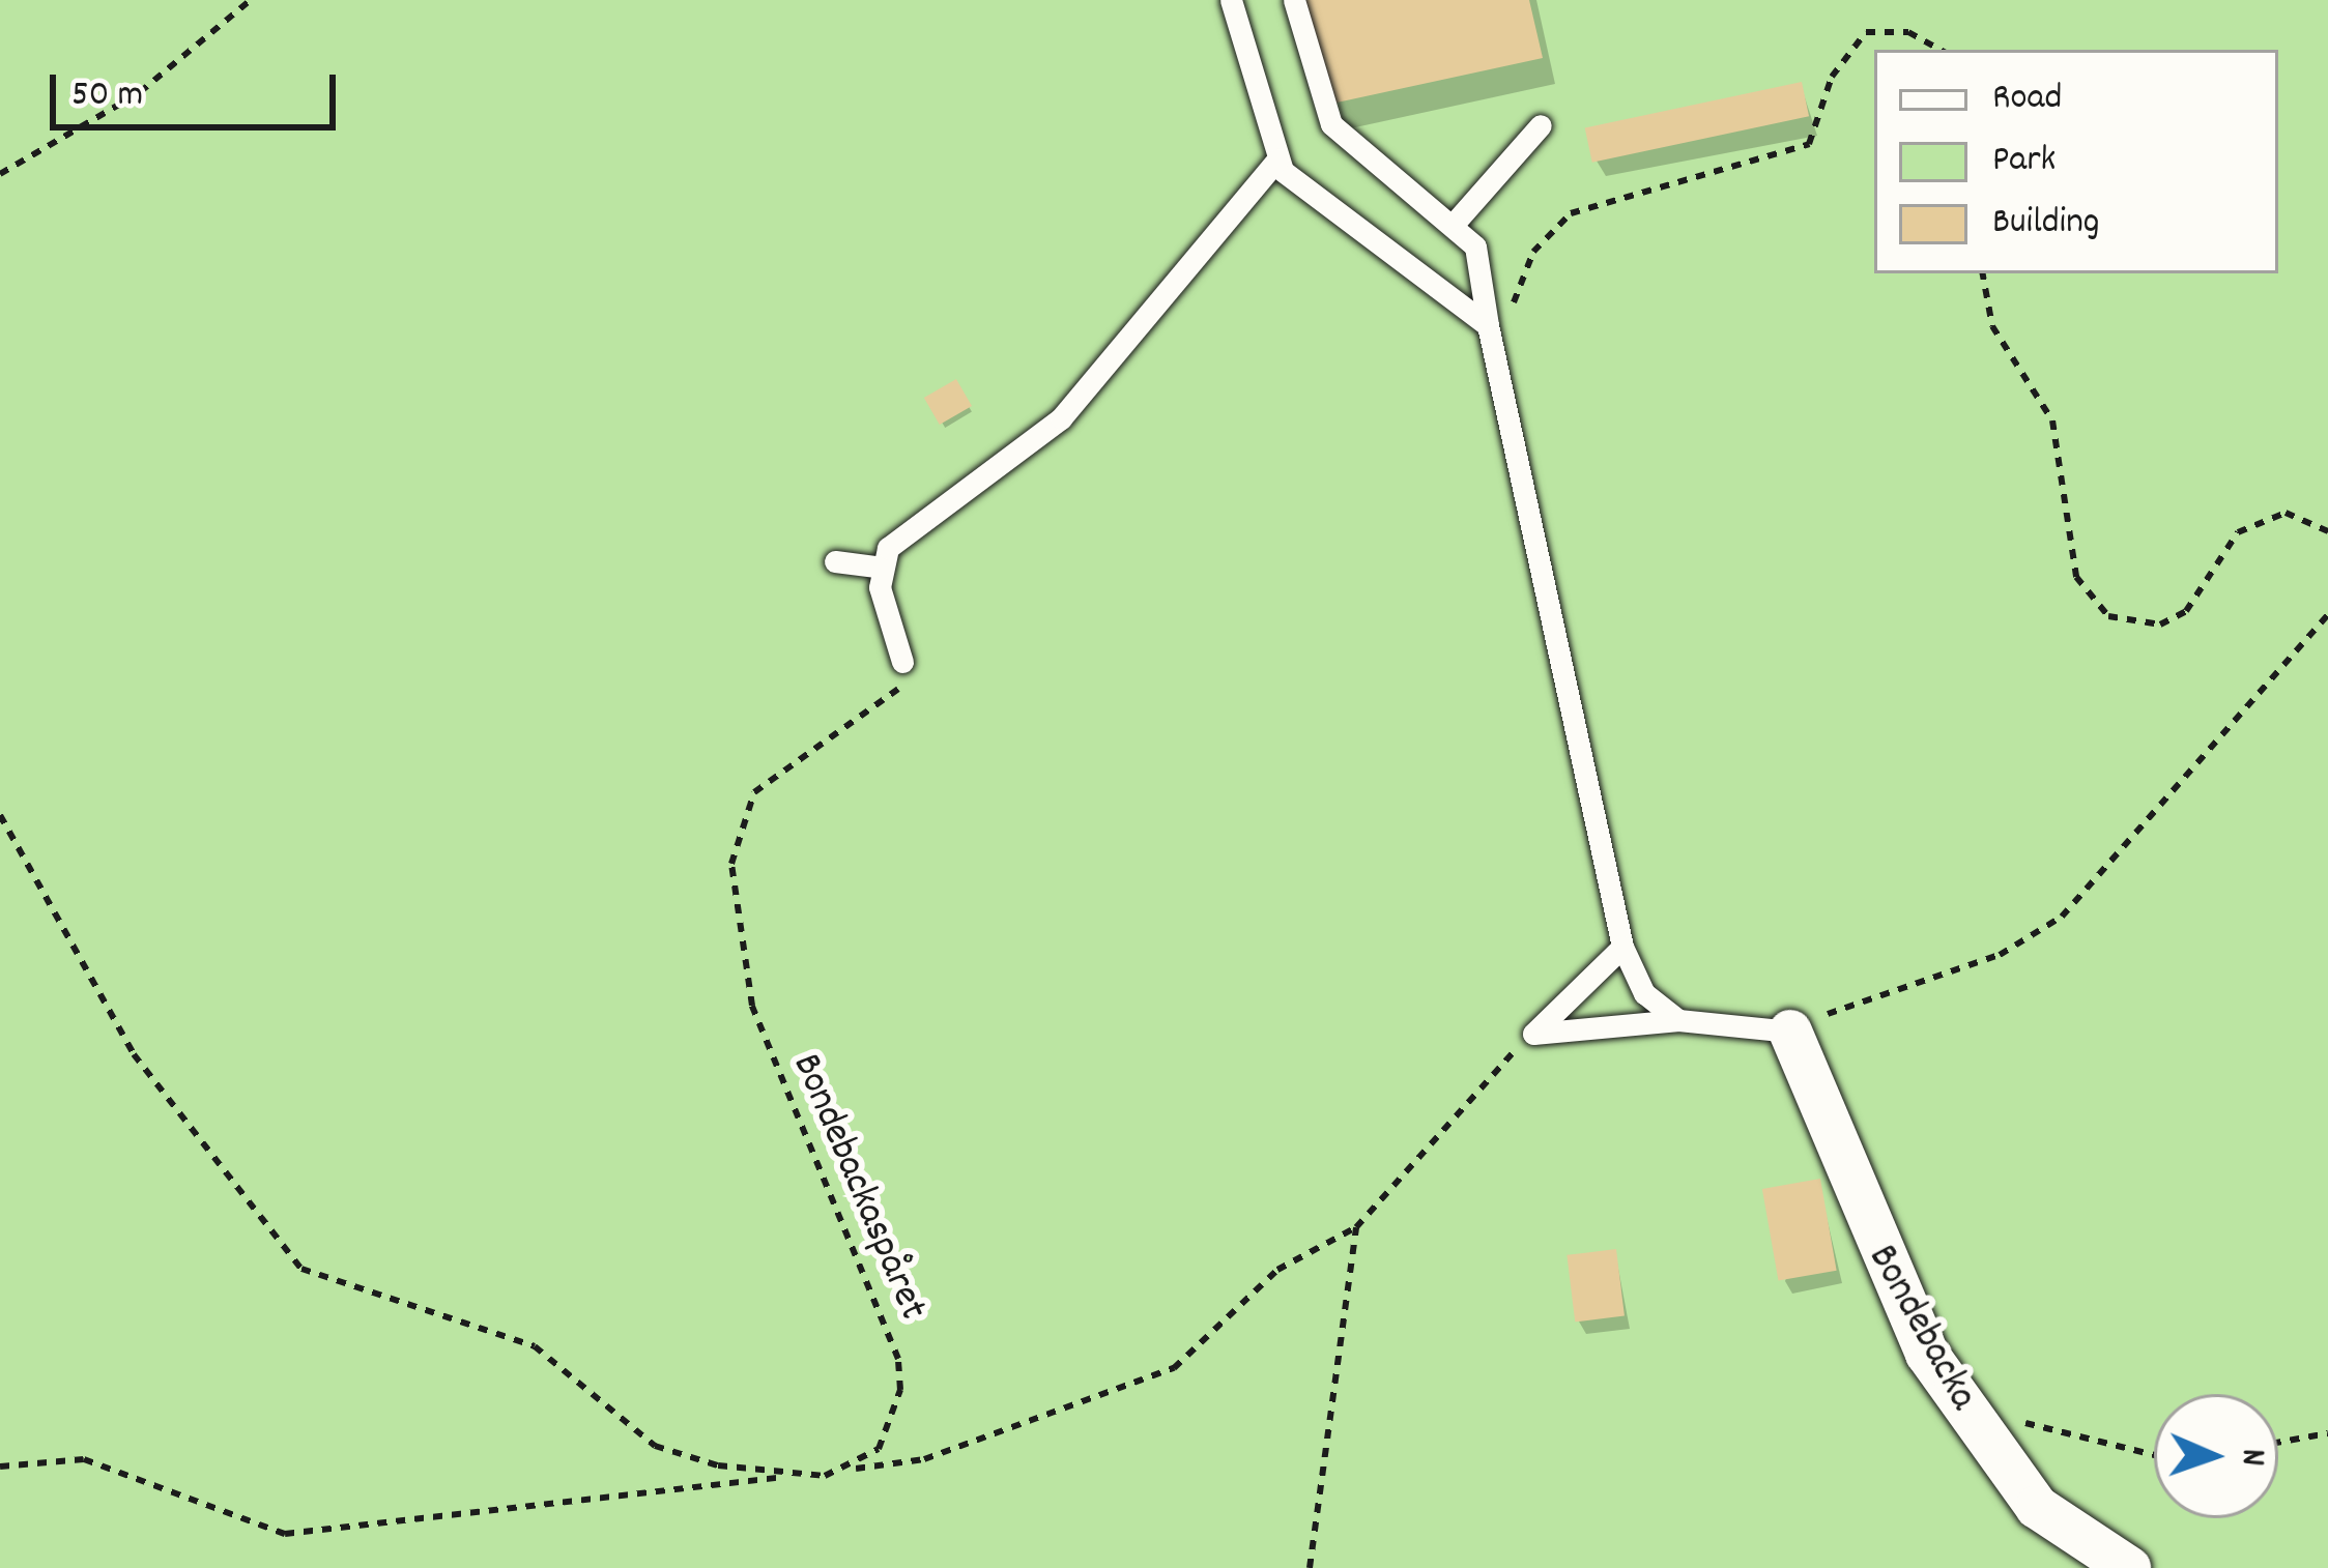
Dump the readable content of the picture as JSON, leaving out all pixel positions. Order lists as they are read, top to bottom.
{
  "streets": {
    "street": ["Bondebacka"],
    "path": ["Bondebackaspåret"]
  },
  "legend": ["Road", "Park", "Building"],
  "scale_bar": "50 m",
  "north": "right"
}
